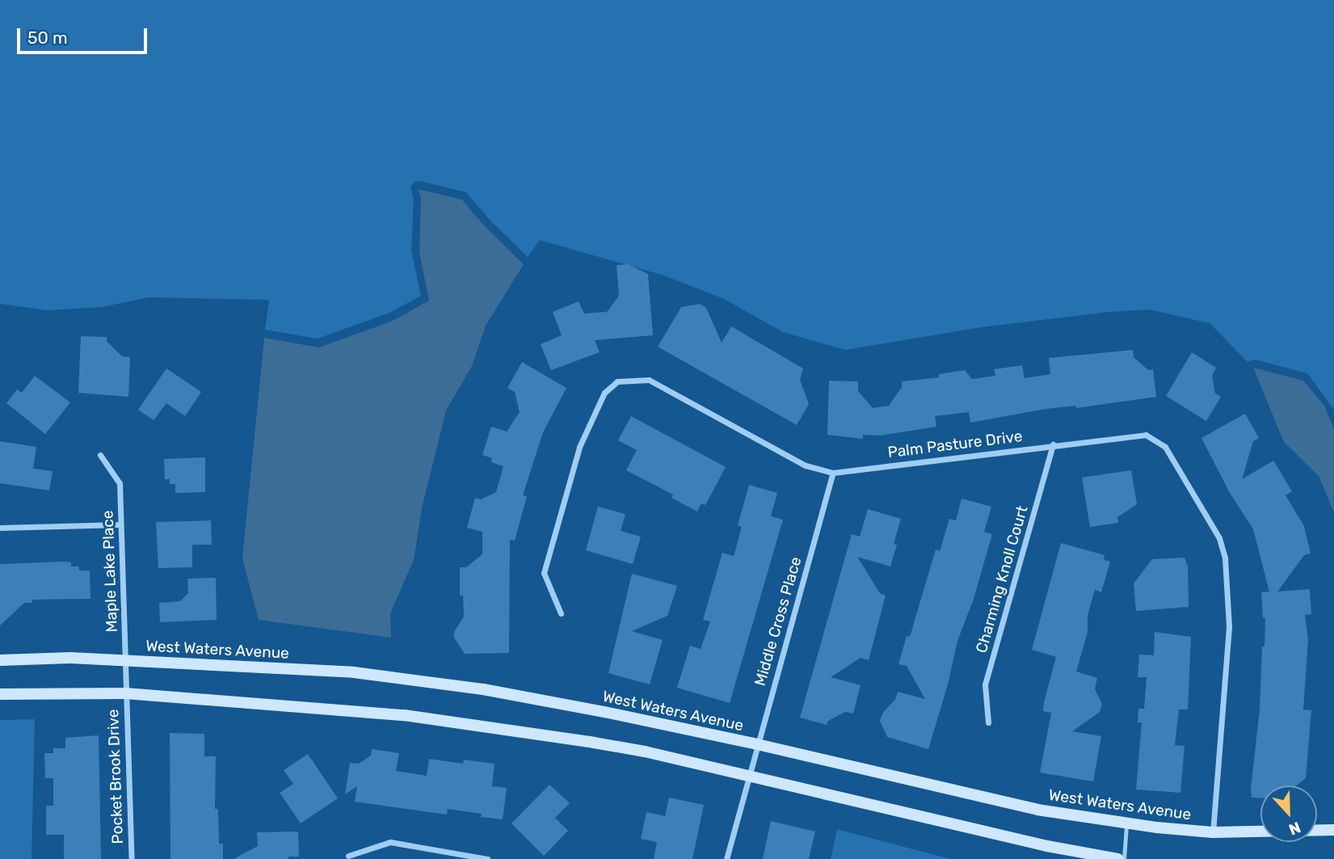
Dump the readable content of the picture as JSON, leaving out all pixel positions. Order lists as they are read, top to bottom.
{
  "streets": {
    "street": [
      "Palm Pasture Drive",
      "Maple Lake Place",
      "Charming Knoll Court",
      "Middle Cross Place",
      "West Waters Avenue",
      "Pocket Brook Drive"
    ]
  },
  "crossings": [
    ["Palm Pasture Drive", "Charming Knoll Court"],
    ["Palm Pasture Drive", "Middle Cross Place"],
    ["Palm Pasture Drive", "West Waters Avenue"],
    ["Maple Lake Place", "West Waters Avenue"],
    ["Maple Lake Place", "Pocket Brook Drive"],
    ["Middle Cross Place", "West Waters Avenue"]
  ],
  "scale_bar": "50 m",
  "north": "bottom"
}
